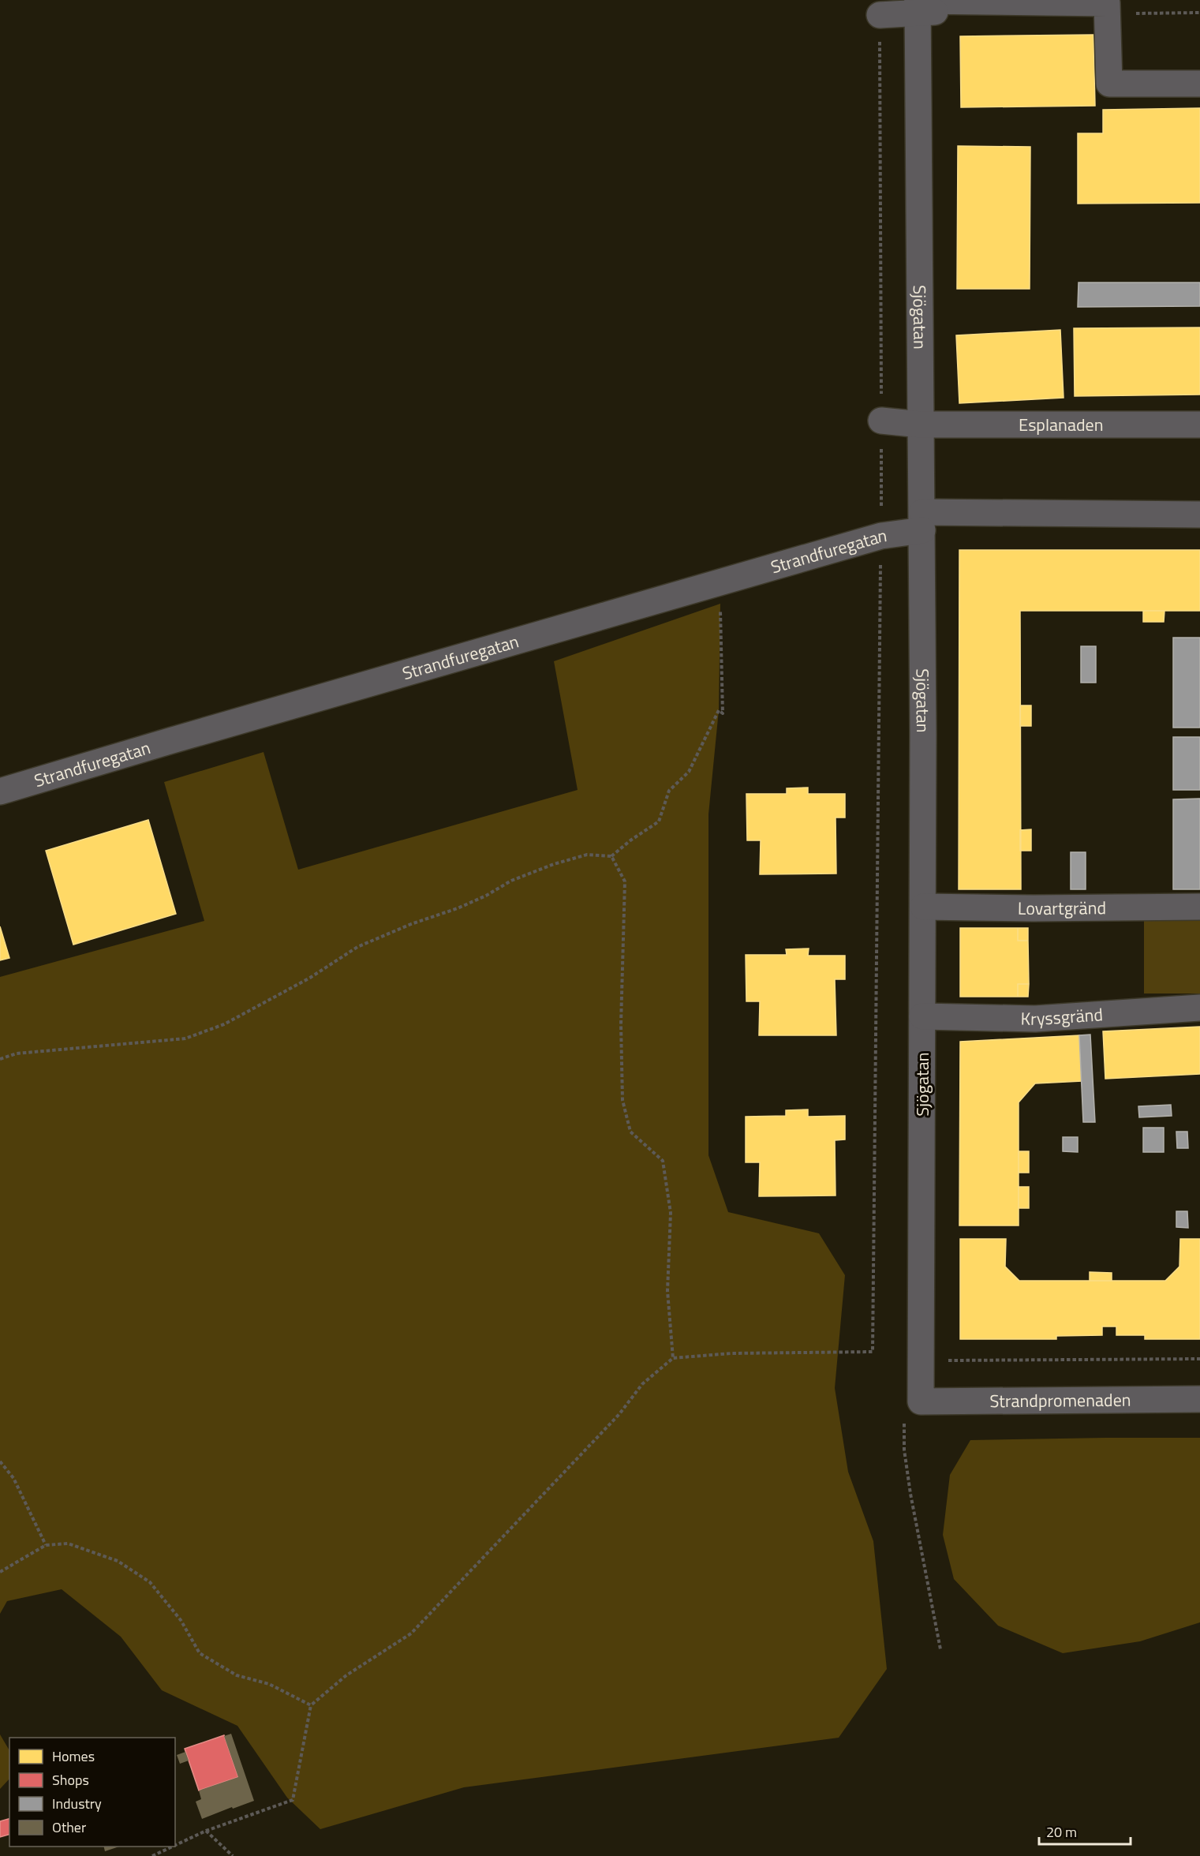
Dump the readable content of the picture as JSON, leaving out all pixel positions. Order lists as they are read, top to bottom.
{
  "streets": {
    "street": [
      "Sjögatan",
      "Esplanaden",
      "Strandfuregatan",
      "Lovartgränd",
      "Kryssgränd",
      "Strandpromenaden"
    ]
  },
  "crossings": [
    ["Sjögatan", "Esplanaden"],
    ["Sjögatan", "Strandfuregatan"],
    ["Sjögatan", "Lovartgränd"],
    ["Sjögatan", "Kryssgränd"],
    ["Sjögatan", "Strandpromenaden"]
  ],
  "legend": [
    "Homes",
    "Shops",
    "Industry",
    "Other"
  ],
  "scale_bar": "20 m"
}
